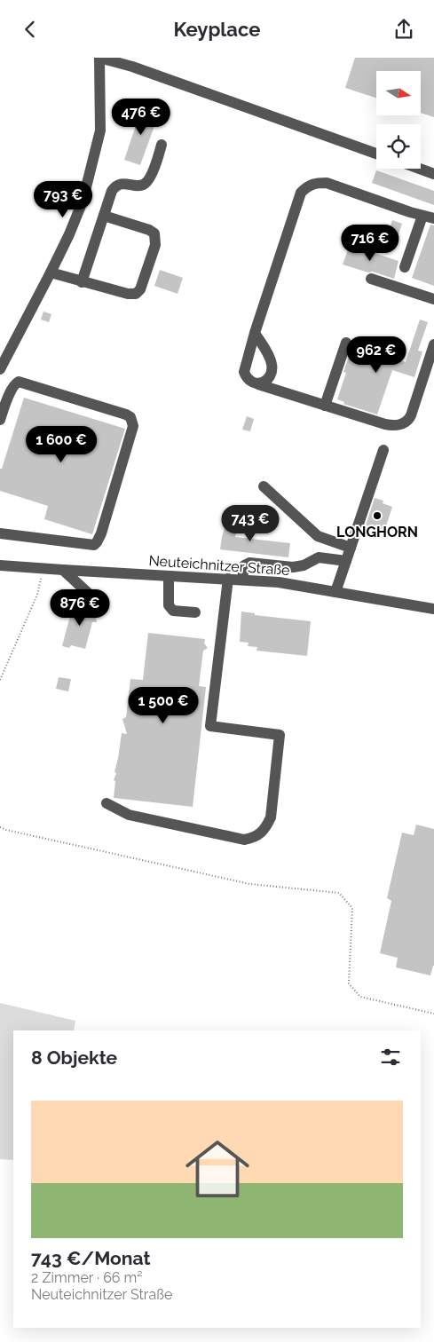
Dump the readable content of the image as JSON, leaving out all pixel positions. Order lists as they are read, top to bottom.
{
  "streets": {
    "street": ["Neuteichnitzer Straße"]
  },
  "places": ["LONGHORN"],
  "north": "right",
  "page": {
    "header": "Keyplace",
    "price": [
      "476 €",
      "793 €",
      "716 €",
      "962 €",
      "1 600 €",
      "743 €",
      "876 €",
      "1 500 €"
    ],
    "heading": "8 Objekte",
    "list": [
      {
        "name": "743 €/Monat",
        "note": "2 Zimmer · 66 m² · Neuteichnitzer Straße"
      }
    ]
  }
}
